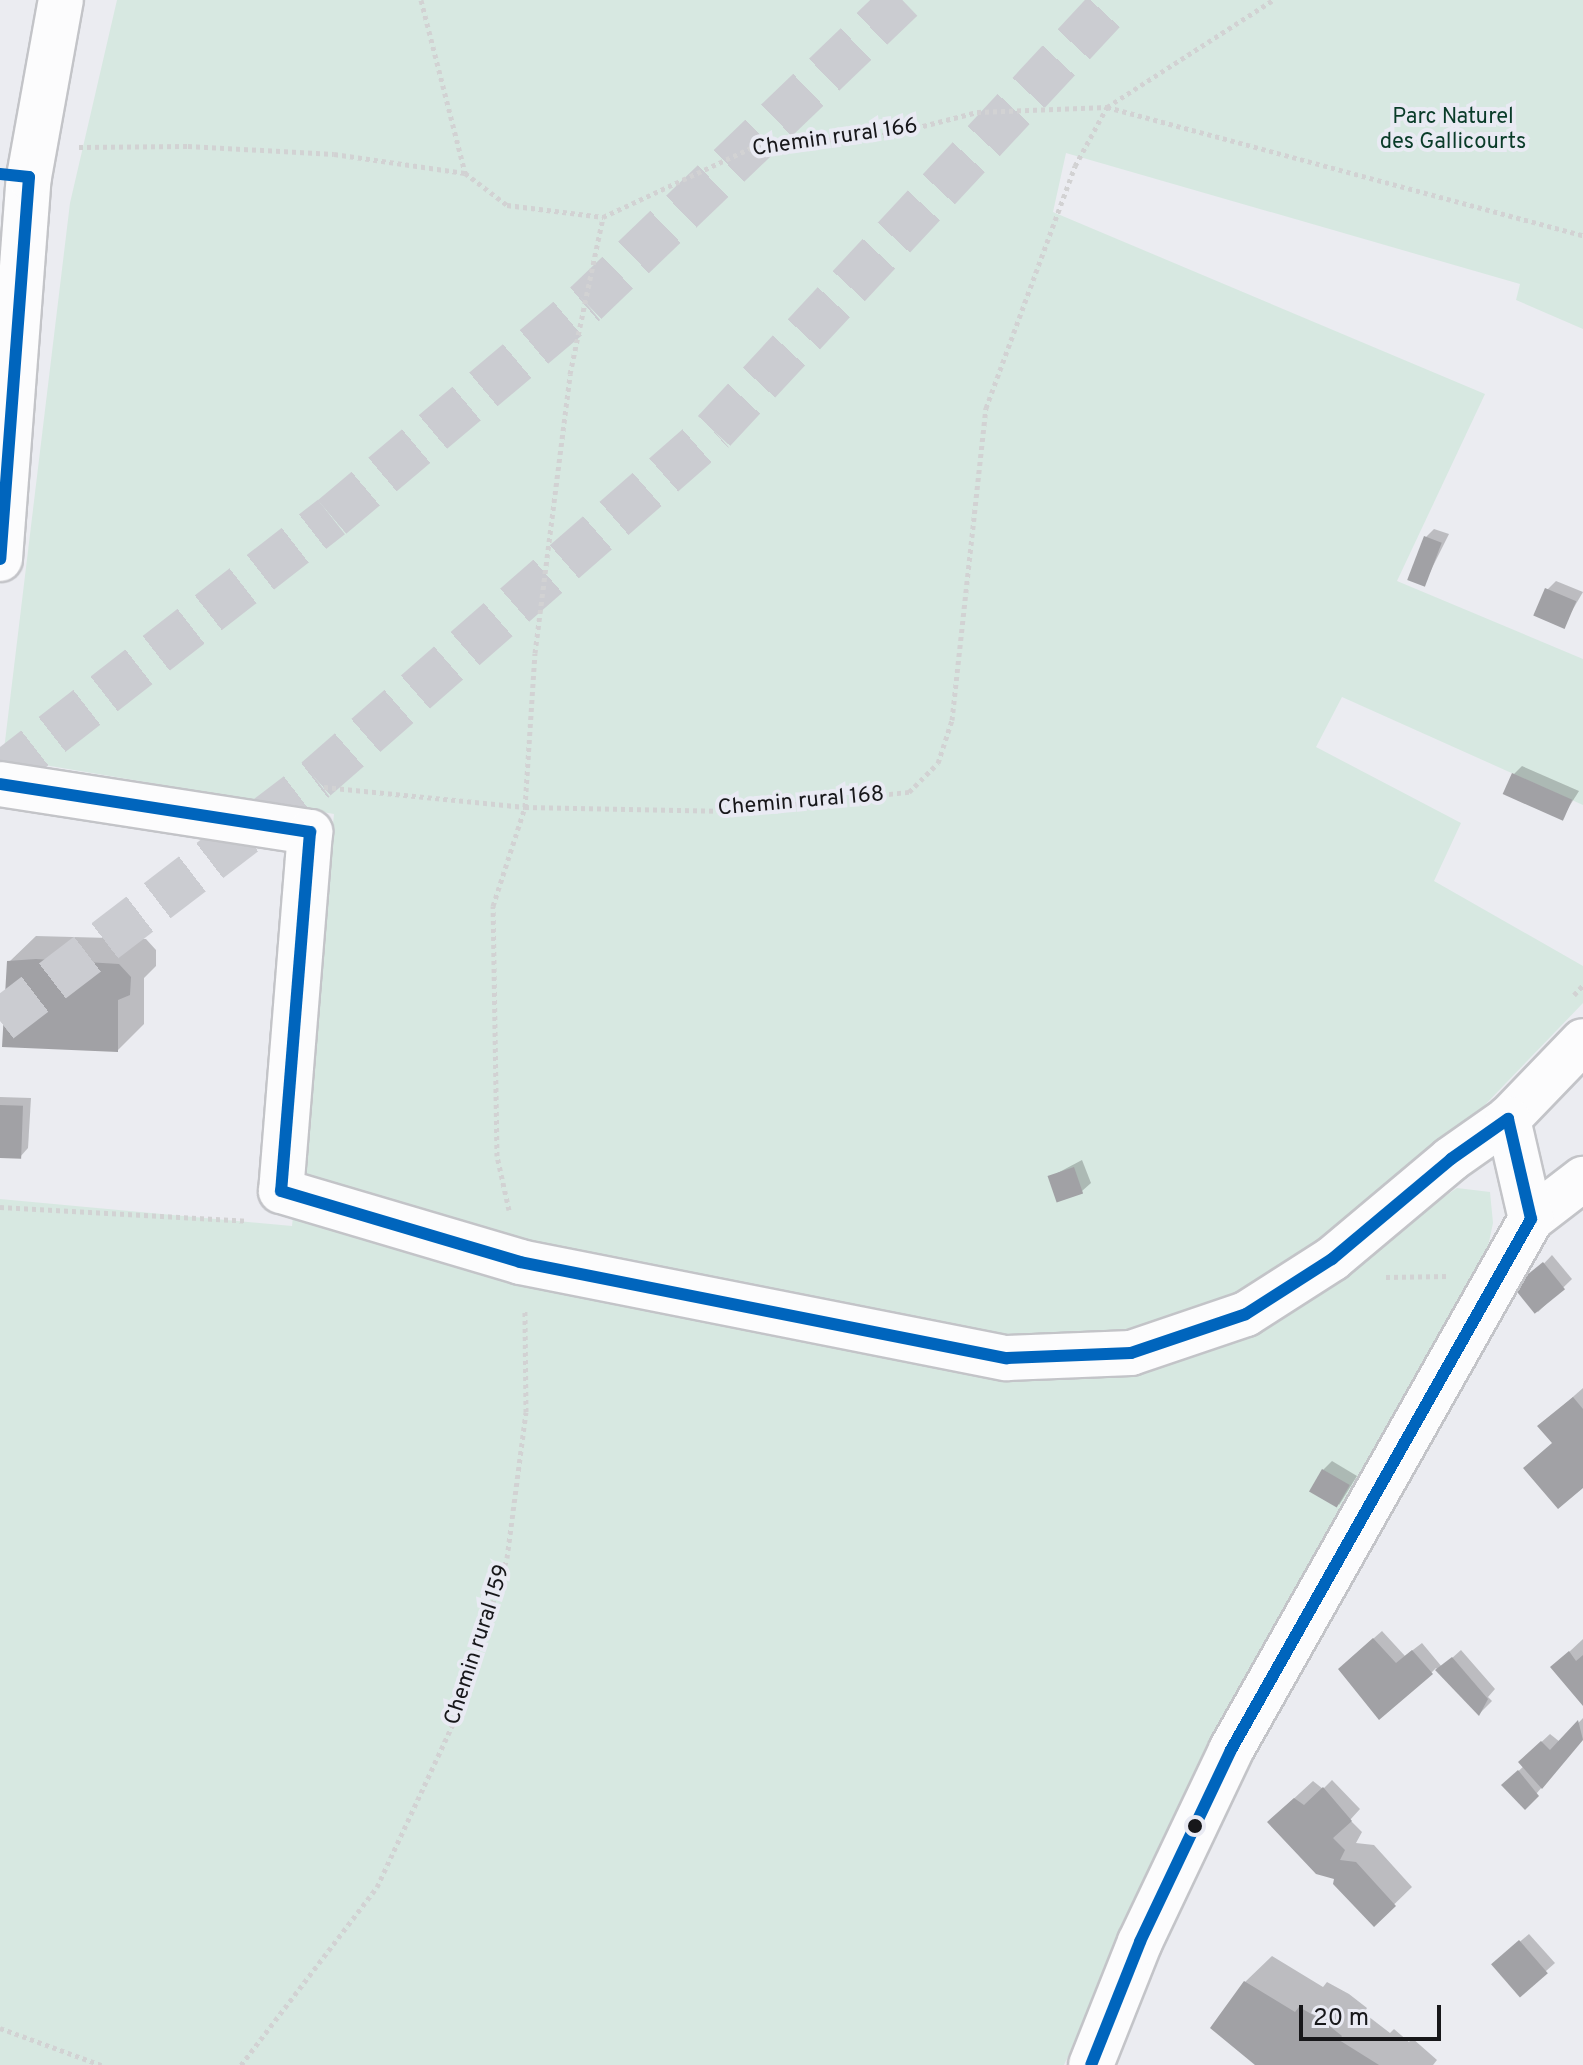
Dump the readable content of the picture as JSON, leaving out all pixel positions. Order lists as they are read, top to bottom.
{
  "streets": {
    "path": ["Chemin rural 166", "Chemin rural 168", "Chemin rural 159"]
  },
  "crossings": [
    ["Chemin rural 166", "Chemin rural 168"]
  ],
  "parks": ["Parc Naturel des Gallicourts"],
  "scale_bar": "20 m"
}
